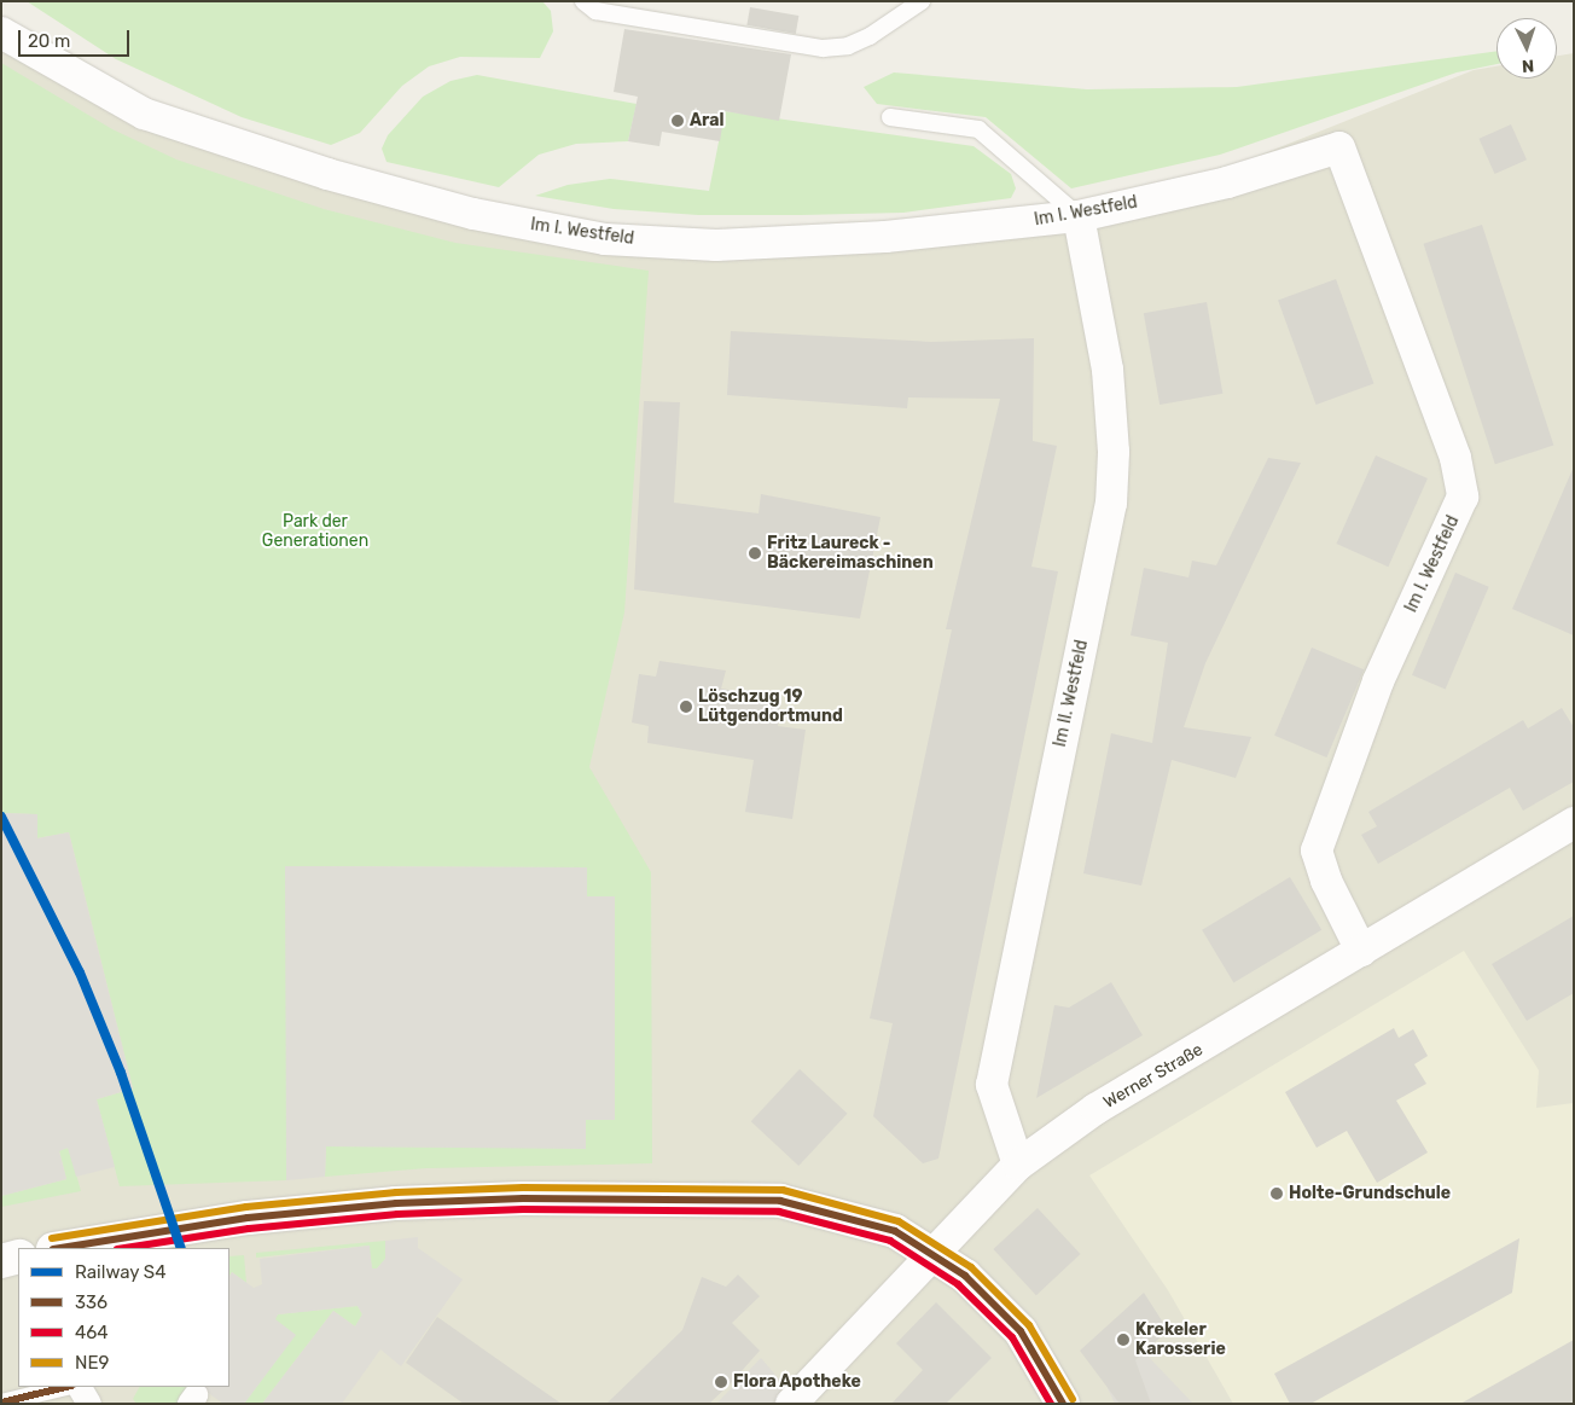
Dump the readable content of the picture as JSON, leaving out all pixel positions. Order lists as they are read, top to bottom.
{
  "streets": {
    "street": ["Im I. Westfeld", "Im II. Westfeld", "Werner Straße"]
  },
  "crossings": [
    ["Im I. Westfeld", "Im II. Westfeld"],
    ["Im I. Westfeld", "Werner Straße"],
    ["Im II. Westfeld", "Werner Straße"]
  ],
  "parks": ["Park der Generationen"],
  "places": [
    "Aral",
    "Fritz Laureck - Bäckereimaschinen",
    "Löschzug 19 Lütgendortmund",
    "Holte-Grundschule",
    "Krekeler Karosserie",
    "Flora Apotheke"
  ],
  "lines": [
    "rail line S4",
    "transit line NE9",
    "transit line 336",
    "transit line 464"
  ],
  "legend": [
    "Railway S4",
    "336",
    "464",
    "NE9"
  ],
  "scale_bar": "20 m",
  "north": "bottom"
}
